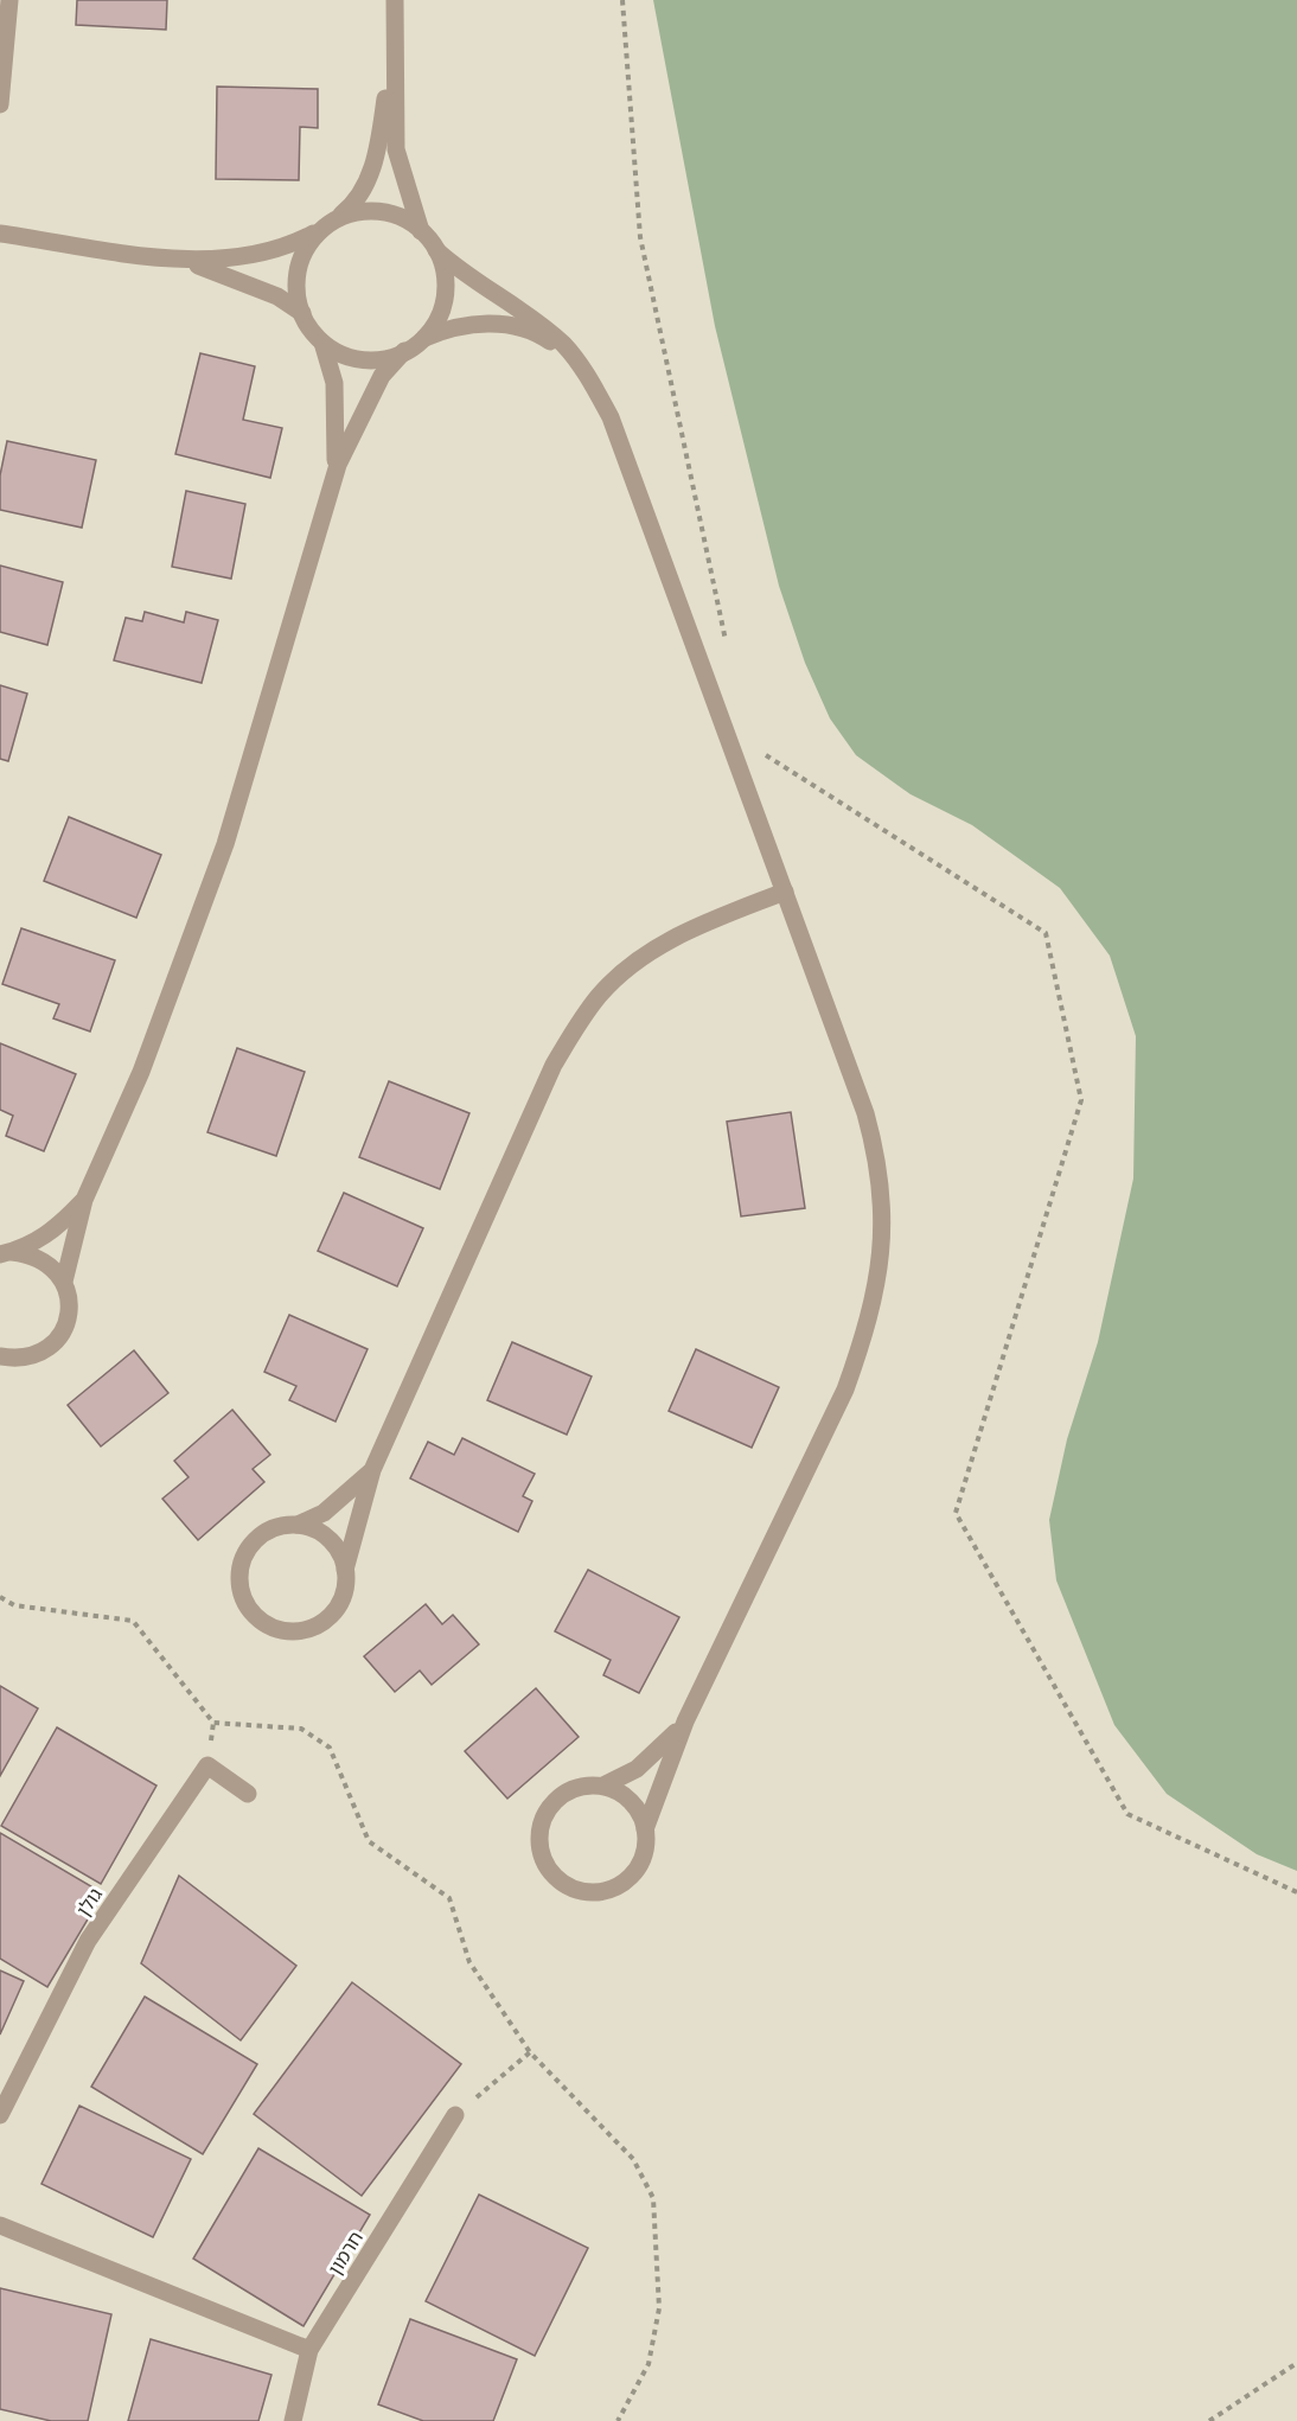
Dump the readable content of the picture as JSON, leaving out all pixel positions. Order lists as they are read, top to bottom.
{
  "streets": {
    "street": ["גולן", "חרמון"]
  }
}
